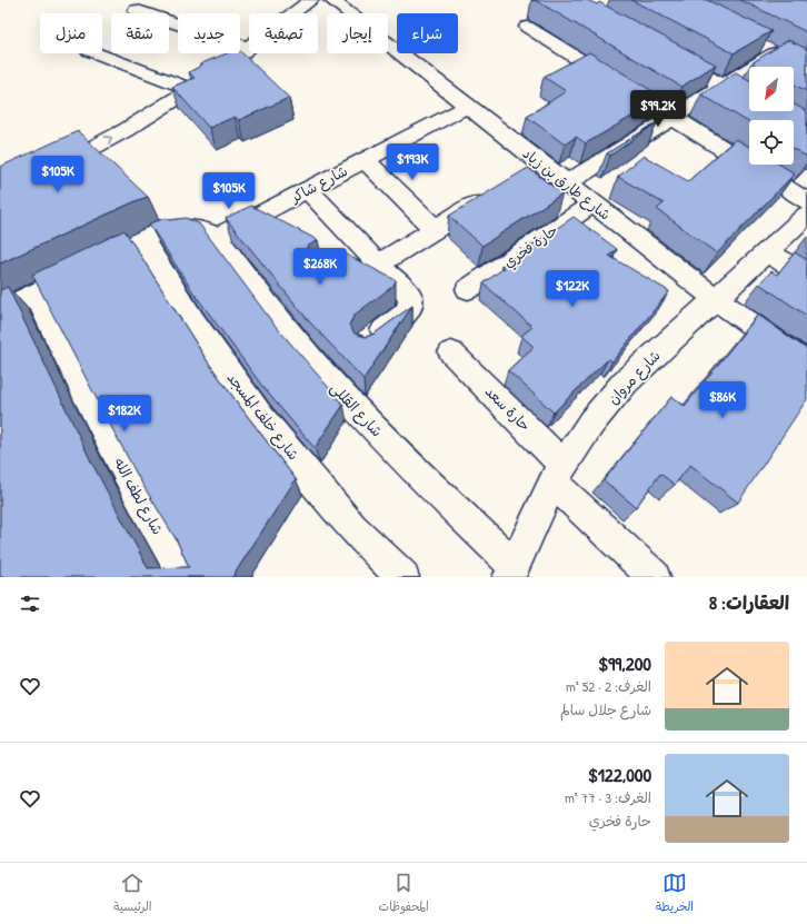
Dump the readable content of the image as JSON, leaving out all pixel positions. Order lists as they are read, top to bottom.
{
  "streets": {
    "street": [
      "شارع شاكر",
      "شارع طارق بن زياد",
      "حارة فخري",
      "شارع مروان",
      "حارة سعد",
      "شارع القللى",
      "شارع خلف المسجد",
      "شارع لطف الله"
    ]
  },
  "crossings": [
    ["شارع شاكر", "شارع طارق بن زياد"],
    ["شارع شاكر", "شارع القللى"],
    ["شارع طارق بن زياد", "حارة فخري"],
    ["شارع طارق بن زياد", "شارع مروان"],
    ["شارع مروان", "حارة سعد"],
    ["شارع مروان", "شارع القللى"]
  ],
  "north": "bottom left",
  "page": {
    "chip": [
      "شراء",
      "إيجار",
      "تصفية",
      "جديد",
      "شقة",
      "منزل"
    ],
    "price": [
      "$99.2K",
      "$193K",
      "$105K",
      "$105K",
      "$268K",
      "$122K",
      "$86K",
      "$182K"
    ],
    "heading": "العقارات: 8",
    "list": [
      {
        "name": "$99,200",
        "note": "الغرف: 2 · 52 m² · شارع جلال سالم"
      },
      {
        "name": "$122,000",
        "note": "الغرف: 3 · 77 m² · حارة فخري"
      }
    ],
    "tabs": ["الخريطة", "المحفوظات", "الرئيسية"]
  }
}
